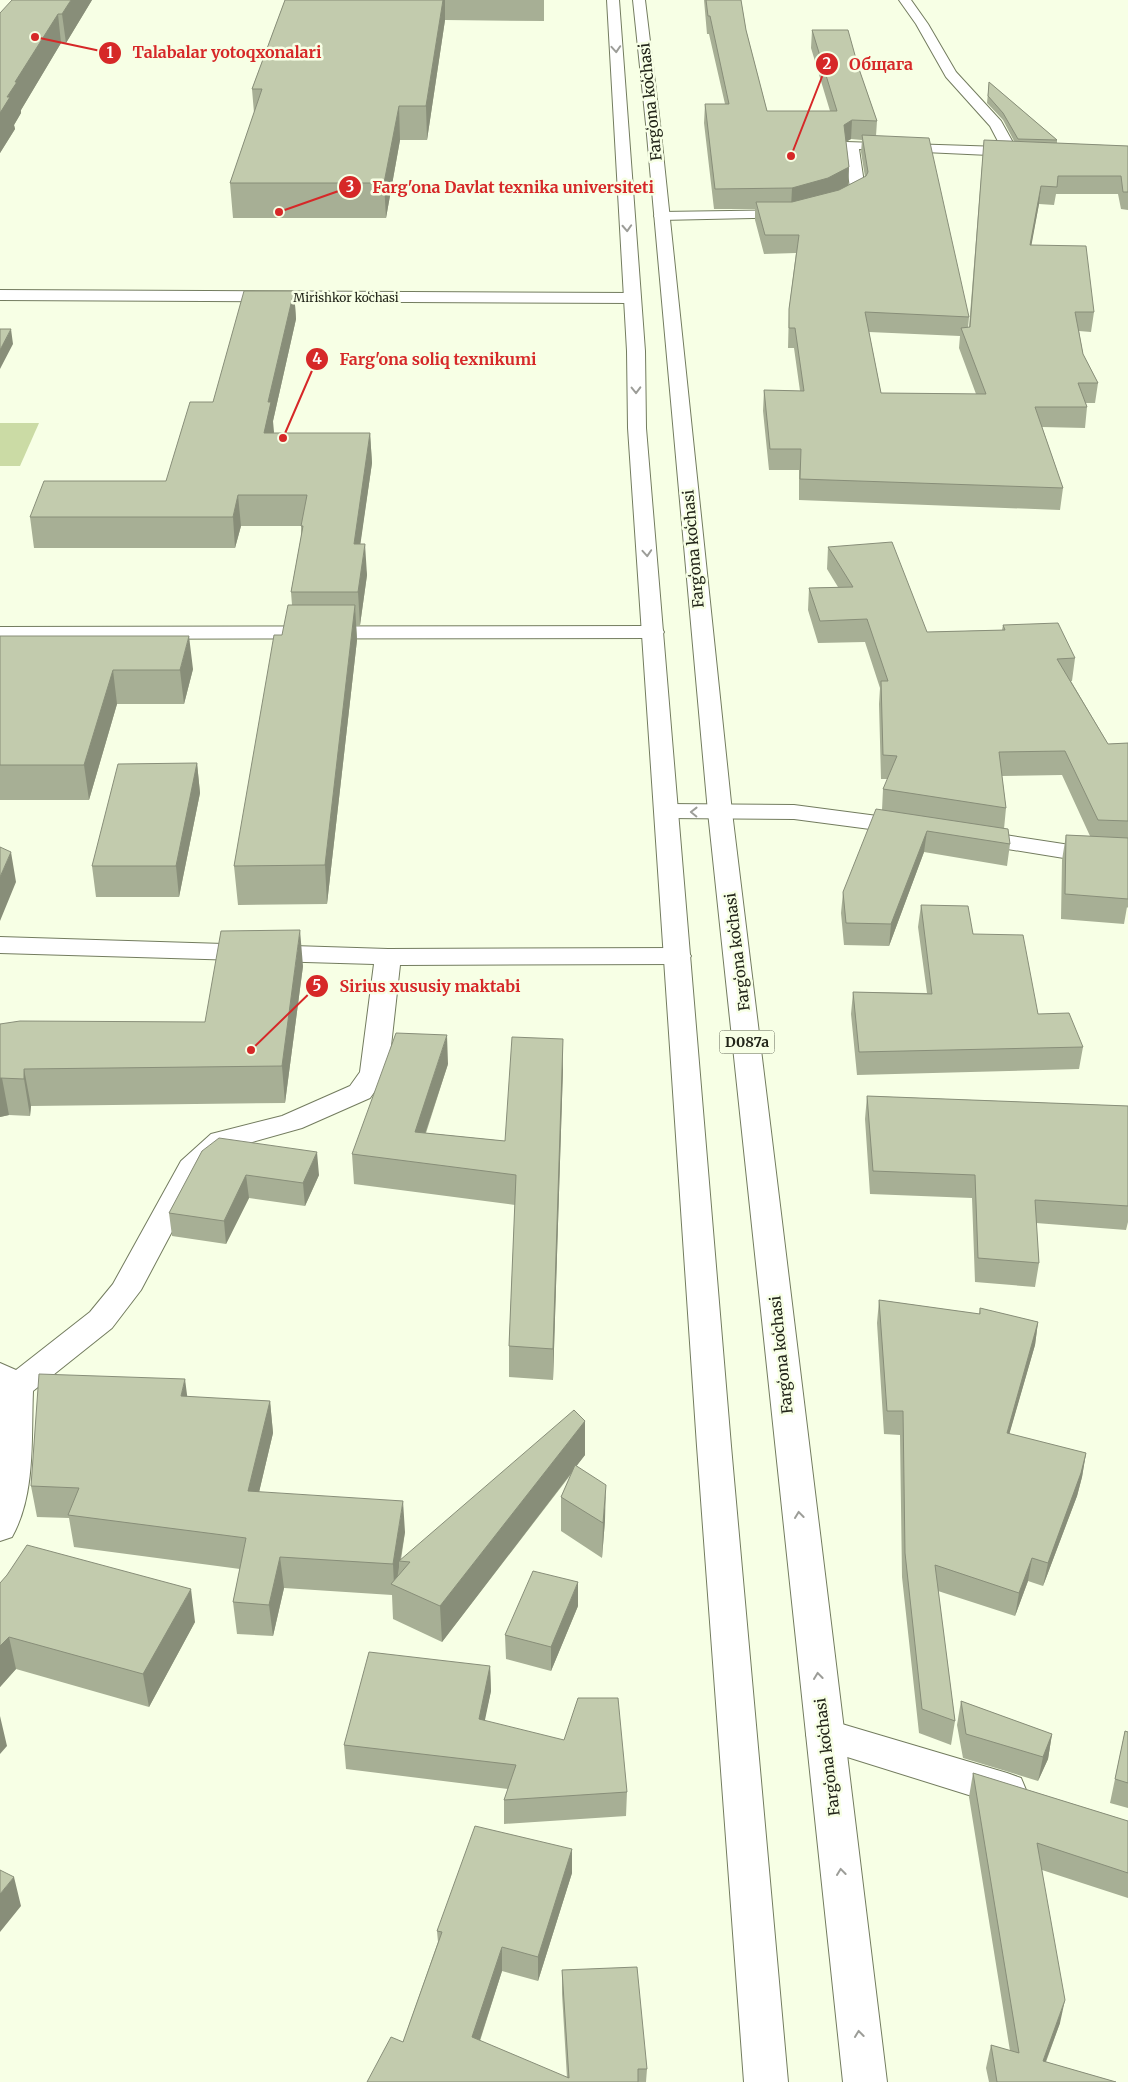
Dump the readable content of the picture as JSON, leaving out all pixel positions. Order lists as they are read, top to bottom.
{
  "streets": {
    "main road": ["Fargʻona koʻchasi", "Mirishkor koʻchasi", "D087a"]
  },
  "crossings": [
    ["Fargʻona koʻchasi", "Mirishkor koʻchasi"]
  ],
  "places": [
    "Talabalar yotoqxonalari",
    "Общага",
    "Farg'ona Davlat texnika universiteti",
    "Farg'ona soliq texnikumi",
    "Sirius xususiy maktabi"
  ]
}
